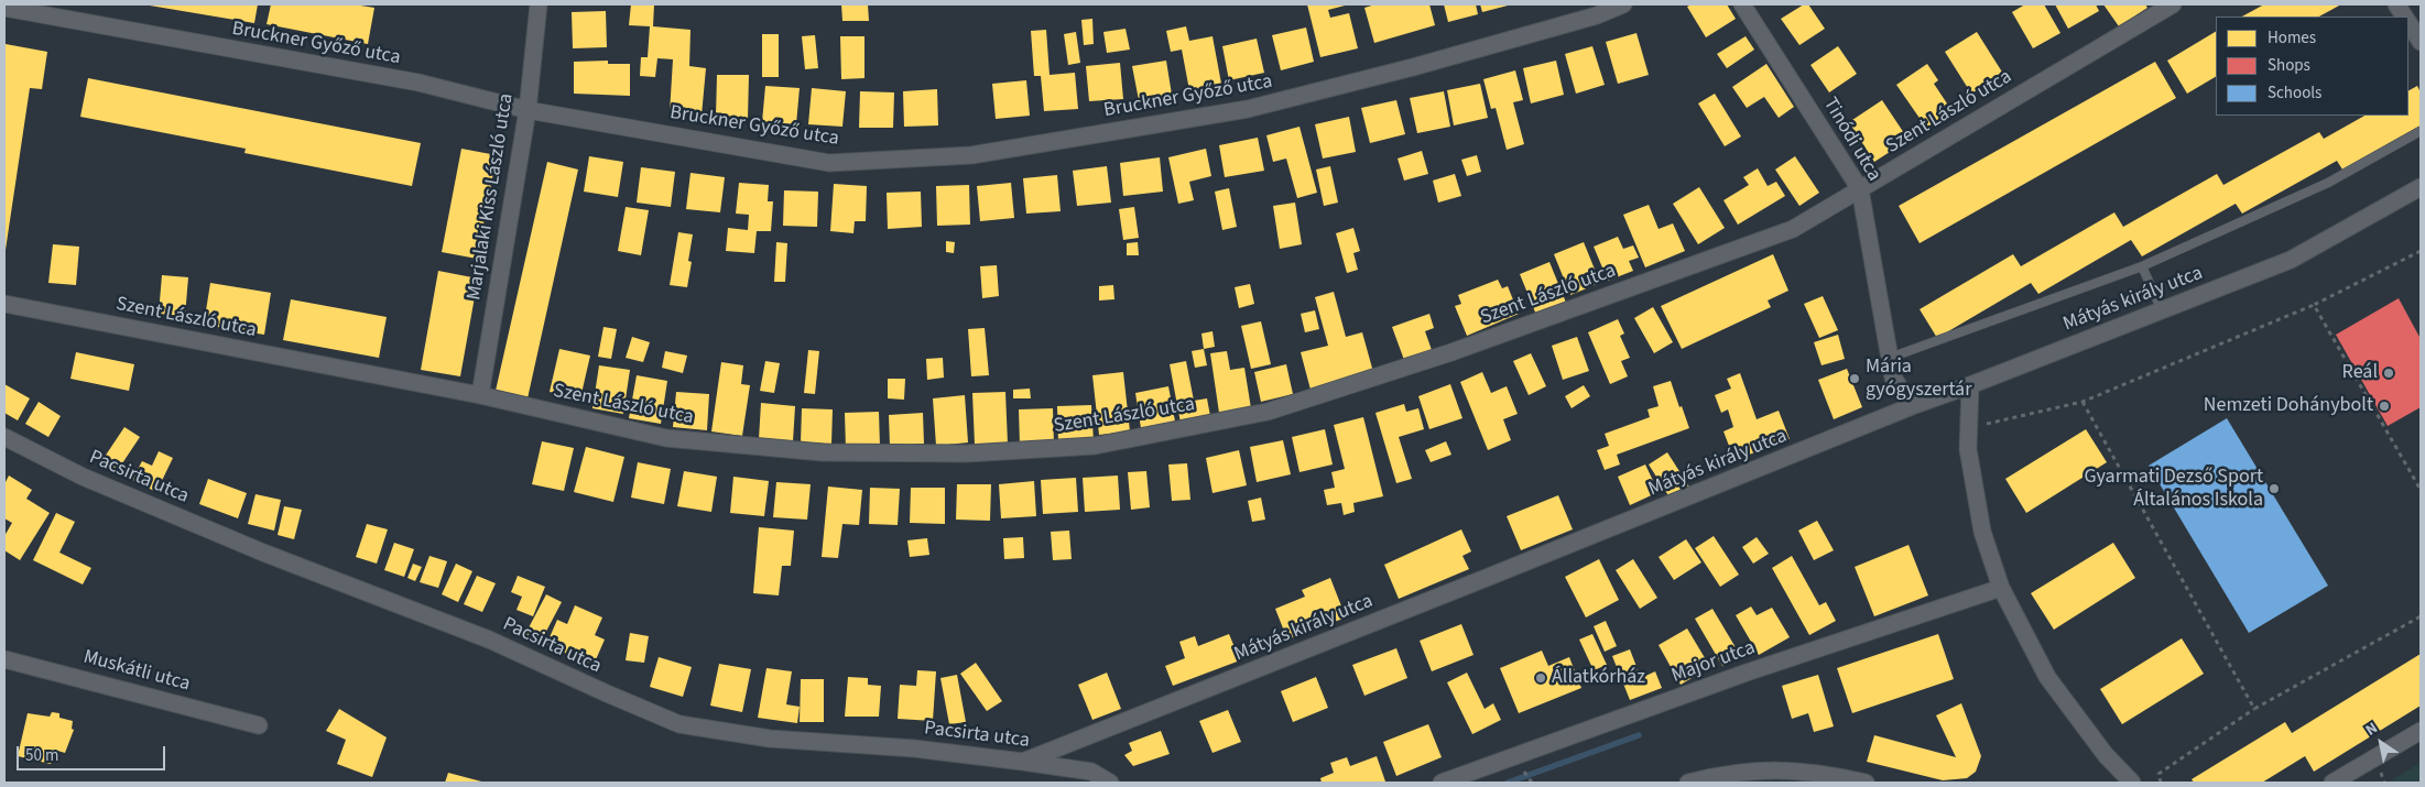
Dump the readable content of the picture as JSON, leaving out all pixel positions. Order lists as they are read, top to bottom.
{
  "streets": {
    "street": [
      "Bruckner Győző utca",
      "Szent László utca",
      "Tinódi utca",
      "Marjalaki Kiss László utca",
      "Mátyás király utca",
      "Pacsirta utca",
      "Major utca",
      "Muskátli utca"
    ]
  },
  "crossings": [
    ["Bruckner Győző utca", "Marjalaki Kiss László utca"],
    ["Szent László utca", "Tinódi utca"],
    ["Szent László utca", "Marjalaki Kiss László utca"],
    ["Tinódi utca", "Mátyás király utca"],
    ["Mátyás király utca", "Pacsirta utca"]
  ],
  "places": [
    "Reál",
    "Mária gyógyszertár",
    "Nemzeti Dohánybolt",
    "Gyarmati Dezső Sport Általános Iskola",
    "Állatkórház"
  ],
  "legend": ["Homes", "Shops", "Schools"],
  "scale_bar": "50 m",
  "north": "top left"
}
